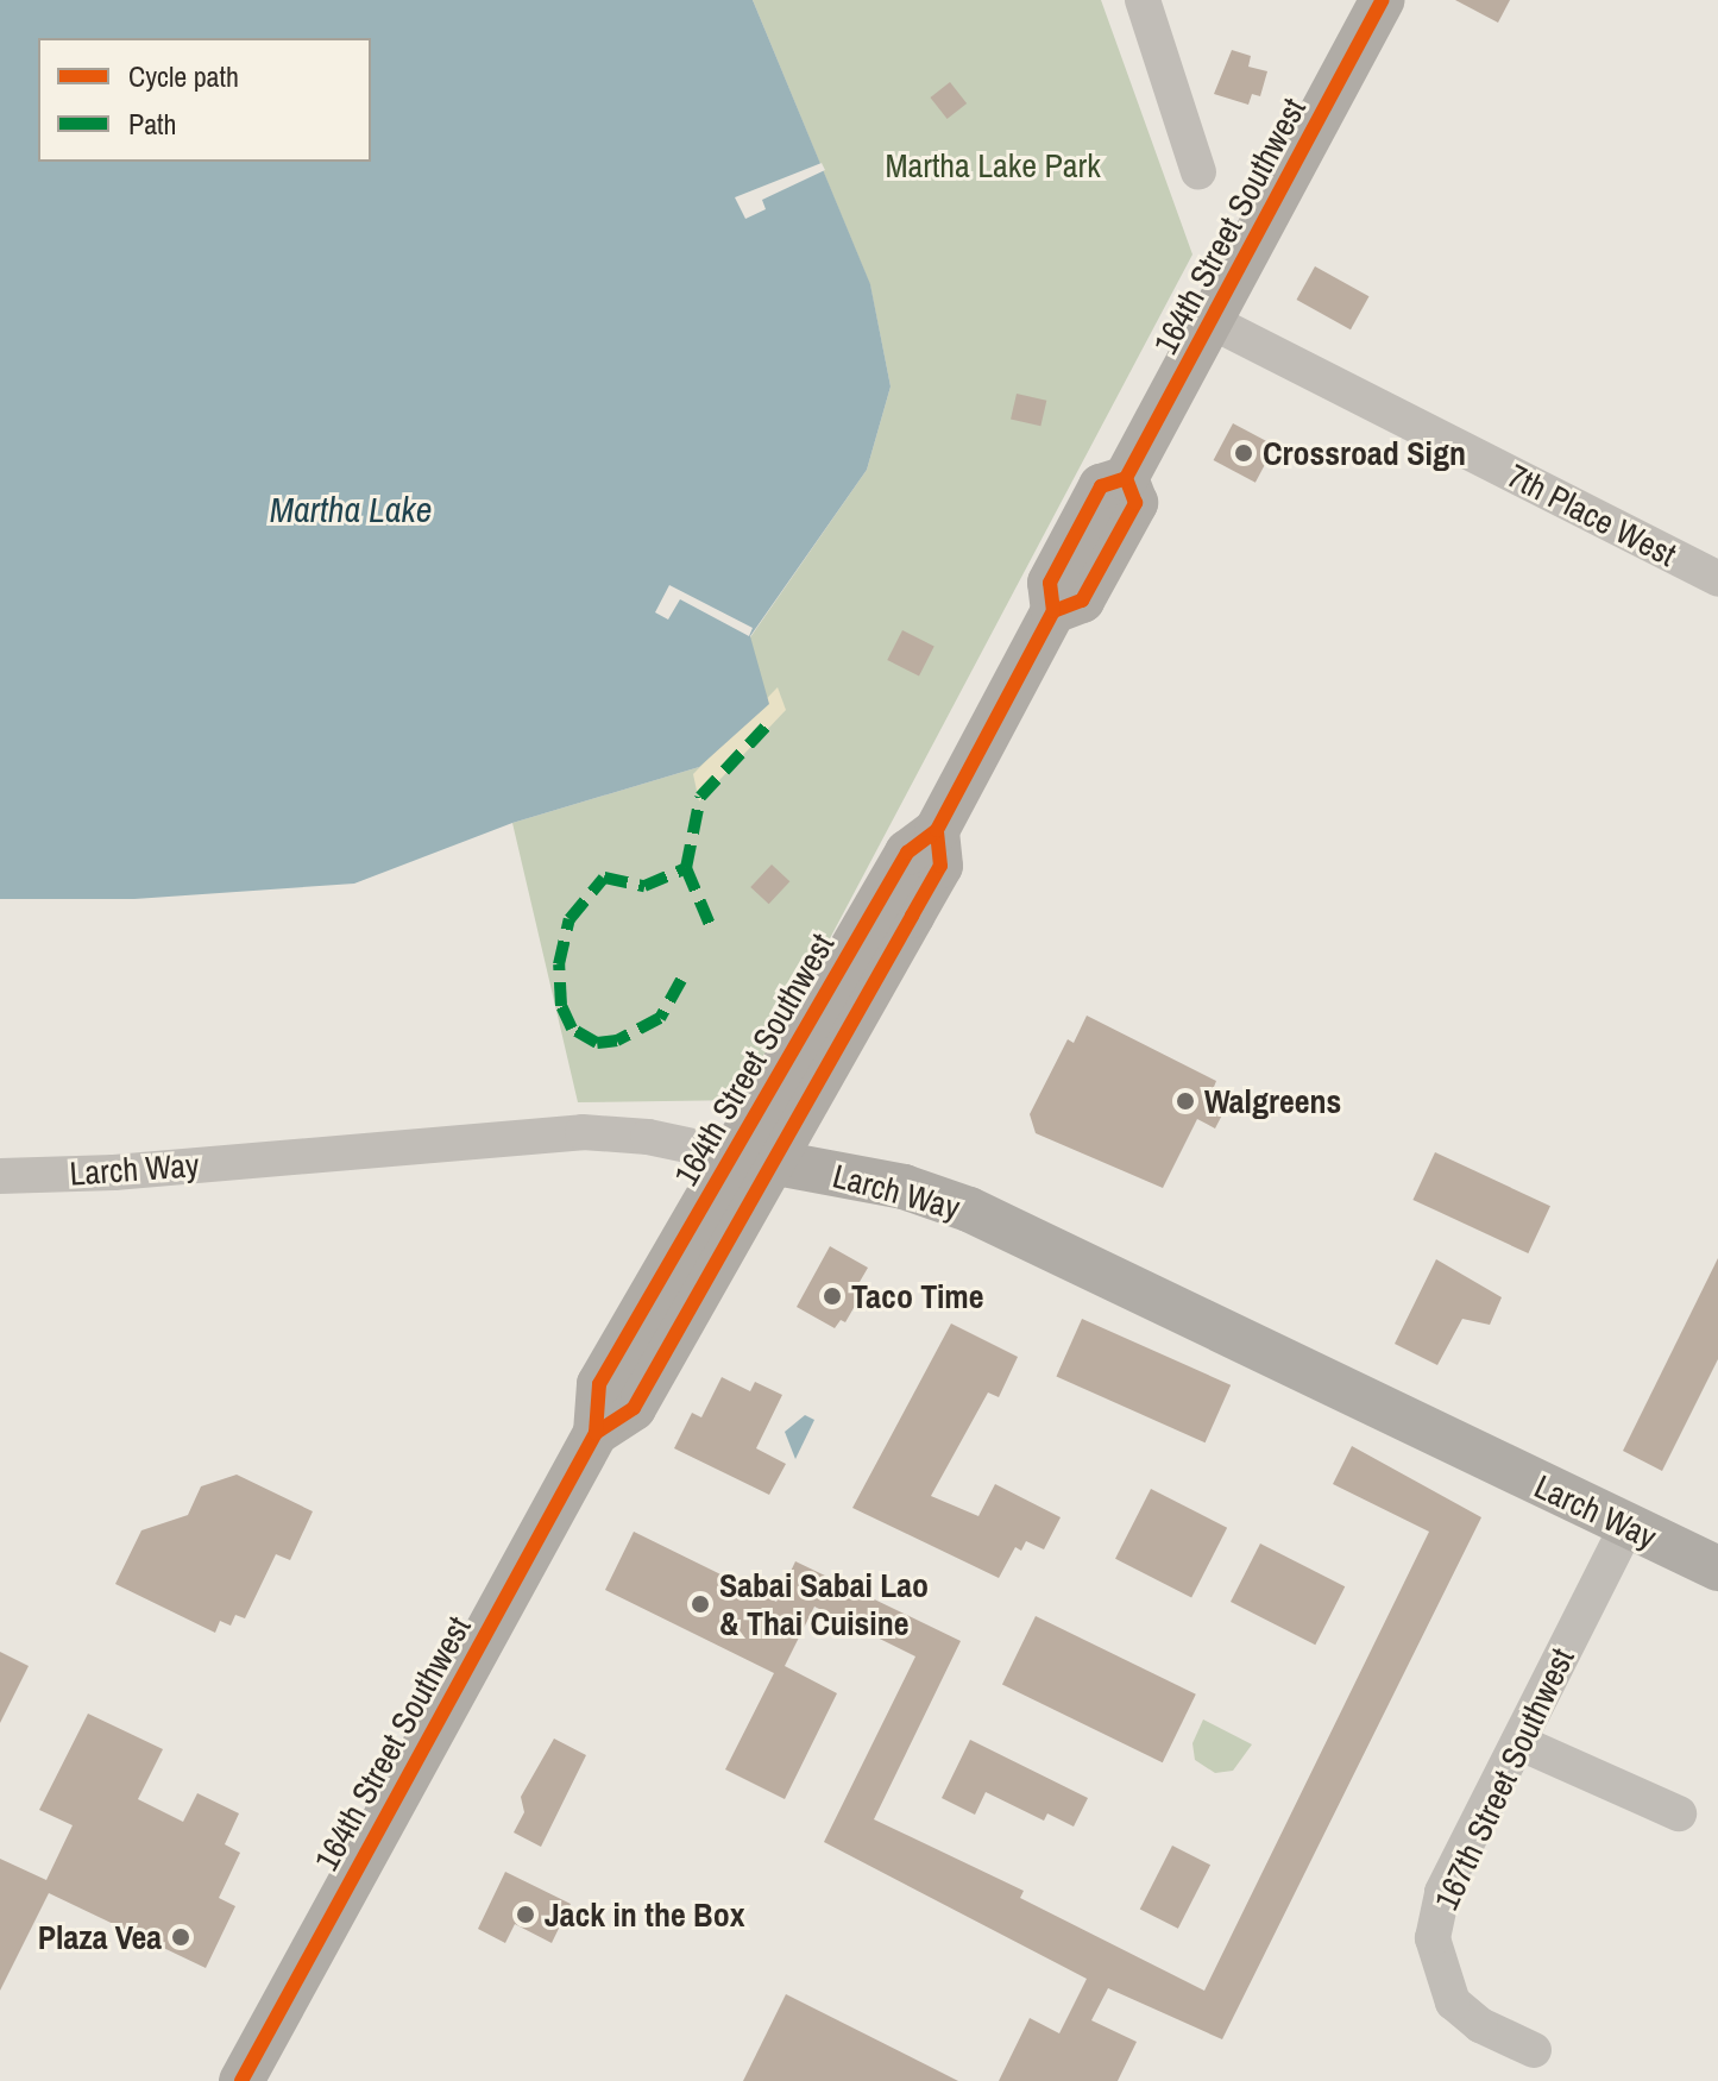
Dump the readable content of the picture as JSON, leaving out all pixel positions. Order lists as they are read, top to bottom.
{
  "streets": {
    "main road": ["164th Street Southwest", "Larch Way"],
    "street": ["7th Place West", "167th Street Southwest"]
  },
  "crossings": [
    ["164th Street Southwest", "7th Place West"],
    ["164th Street Southwest", "Larch Way"],
    ["Larch Way", "167th Street Southwest"]
  ],
  "water": ["Martha Lake"],
  "parks": ["Martha Lake Park"],
  "places": [
    "Crossroad Sign",
    "Walgreens",
    "Taco Time",
    "Sabai Sabai Lao & Thai Cuisine",
    "Jack in the Box",
    "Plaza Vea"
  ],
  "legend": ["Cycle path", "Path"]
}
